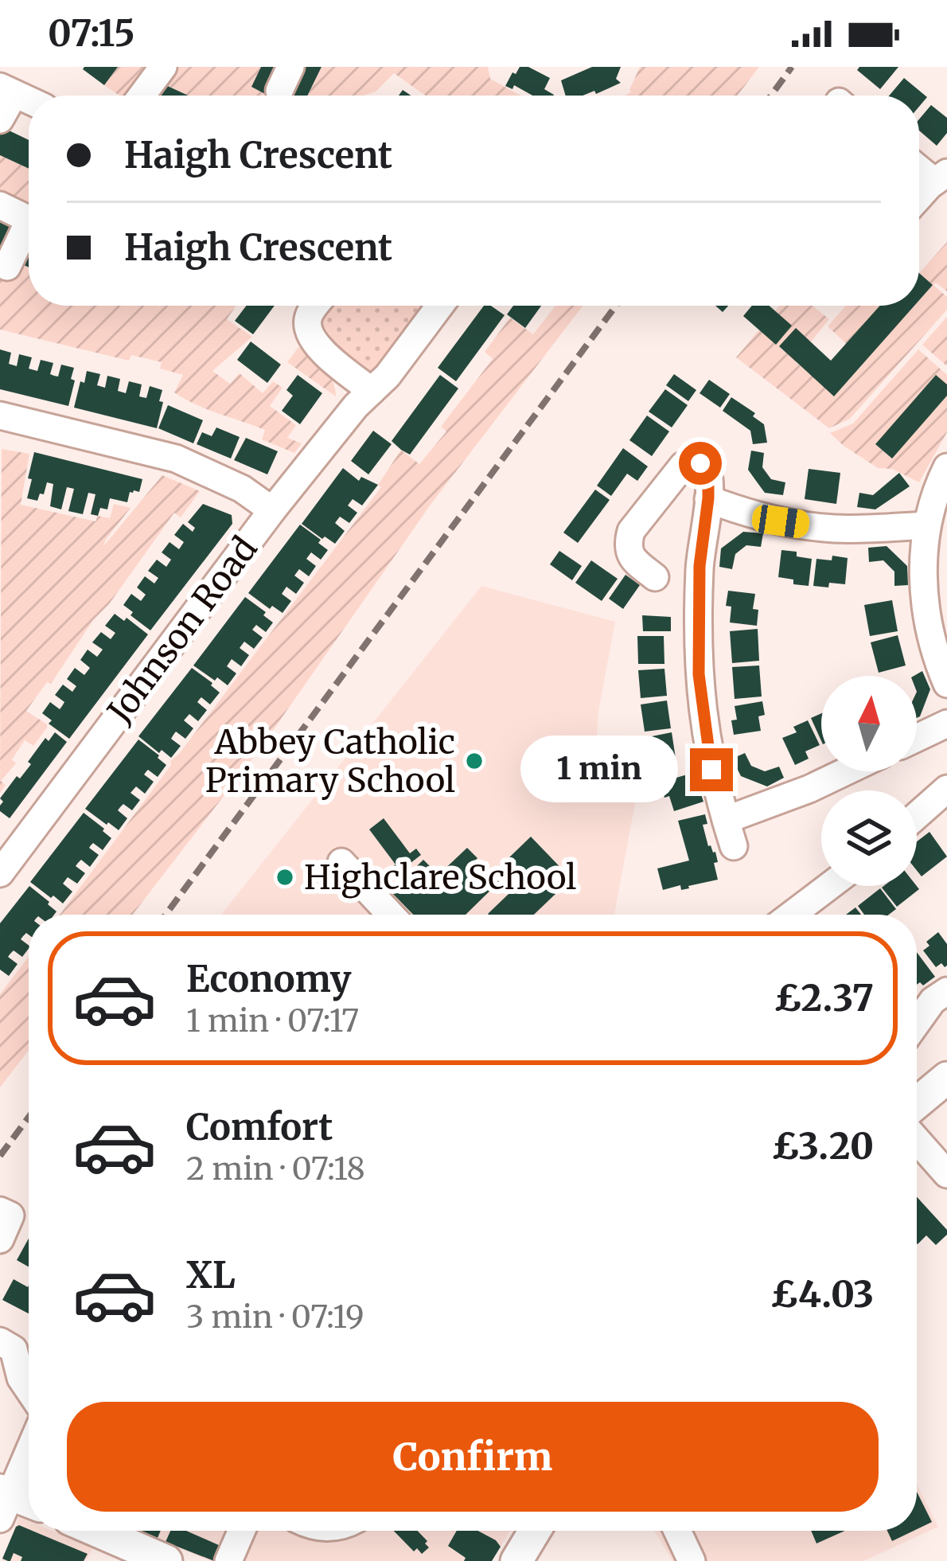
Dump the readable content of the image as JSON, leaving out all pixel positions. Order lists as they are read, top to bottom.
{
  "streets": {
    "street": ["Johnson Road"]
  },
  "places": ["Abbey Catholic Primary School", "Highclare School"],
  "north": "top",
  "page": {
    "status": "07:15",
    "banner": ["Haigh Crescent", "Haigh Crescent"],
    "bubble": "1 min",
    "list": [
      {
        "name": "Economy",
        "note": "1 min · 07:17",
        "value": "£2.37"
      },
      {
        "name": "Comfort",
        "note": "2 min · 07:18",
        "value": "£3.20"
      },
      {
        "name": "XL",
        "note": "3 min · 07:19",
        "value": "£4.03"
      }
    ],
    "buttons": "Confirm"
  }
}
